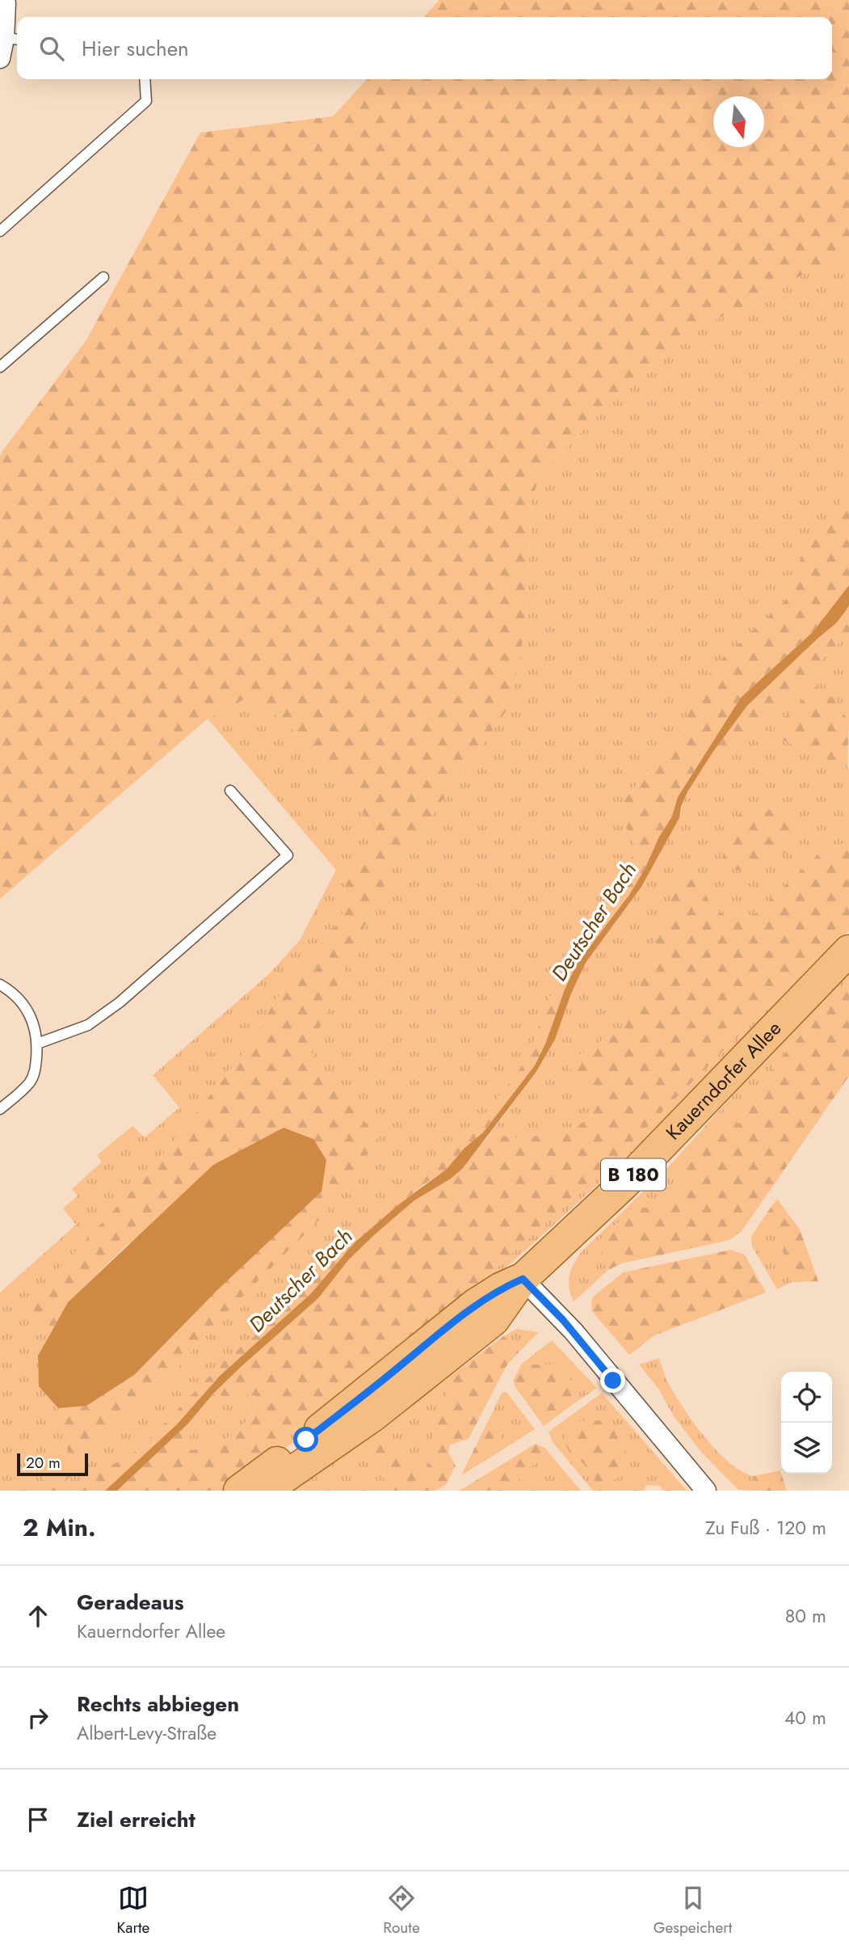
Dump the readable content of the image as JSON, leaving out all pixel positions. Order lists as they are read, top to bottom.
{
  "streets": {
    "main road": ["Kauerndorfer Allee", "B 180"]
  },
  "water": ["Deutscher Bach"],
  "scale_bar": "20 m",
  "north": "bottom",
  "page": {
    "search": "Hier suchen",
    "scale": "20 m",
    "heading": ["2 Min.", "Zu Fuß · 120 m"],
    "list": [
      ["Geradeaus", "Kauerndorfer Allee", "80 m"],
      ["Rechts abbiegen", "Albert-Levy-Straße", "40 m"],
      "Ziel erreicht"
    ],
    "nav": ["Karte", "Route", "Gespeichert"]
  }
}
